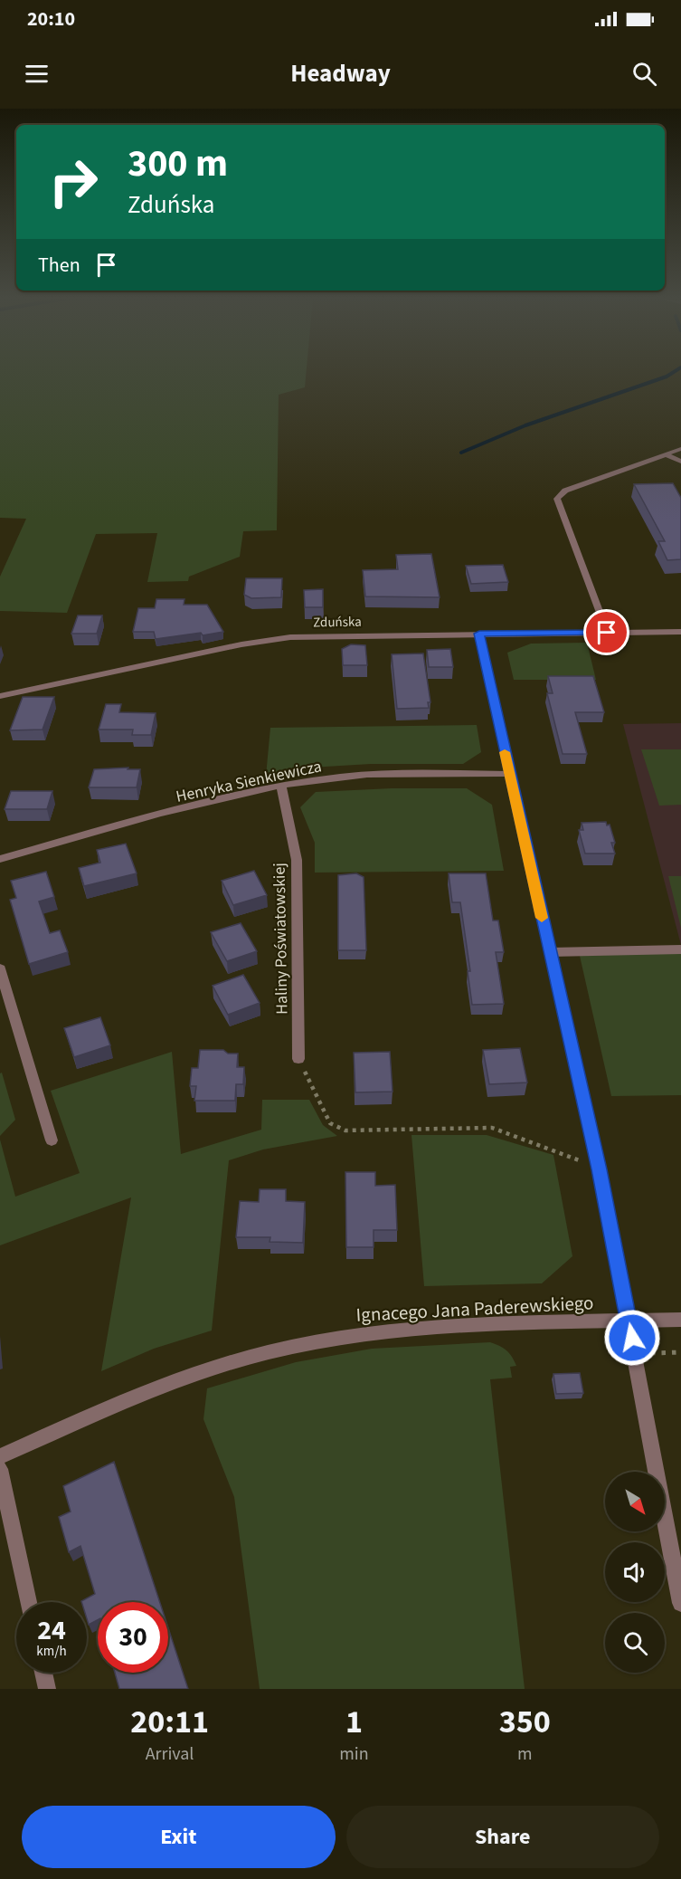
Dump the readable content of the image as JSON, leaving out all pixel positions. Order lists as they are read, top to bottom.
{
  "streets": {
    "street": [
      "Zduńska",
      "Henryka Sienkiewicza",
      "Haliny Poświatowskiej",
      "Ignacego Jana Paderewskiego"
    ]
  },
  "crossings": [
    ["Henryka Sienkiewicza", "Haliny Poświatowskiej"]
  ],
  "north": "bottom right",
  "page": {
    "status": "20:10",
    "header": "Headway",
    "turn": ["300 m", "Zduńska"],
    "then": "Then",
    "speed": "24 km/h",
    "limit": "30",
    "eta": [
      "20:11",
      "Arrival",
      "1",
      "min",
      "350",
      "m"
    ],
    "buttons": ["Exit", "Share"]
  }
}
